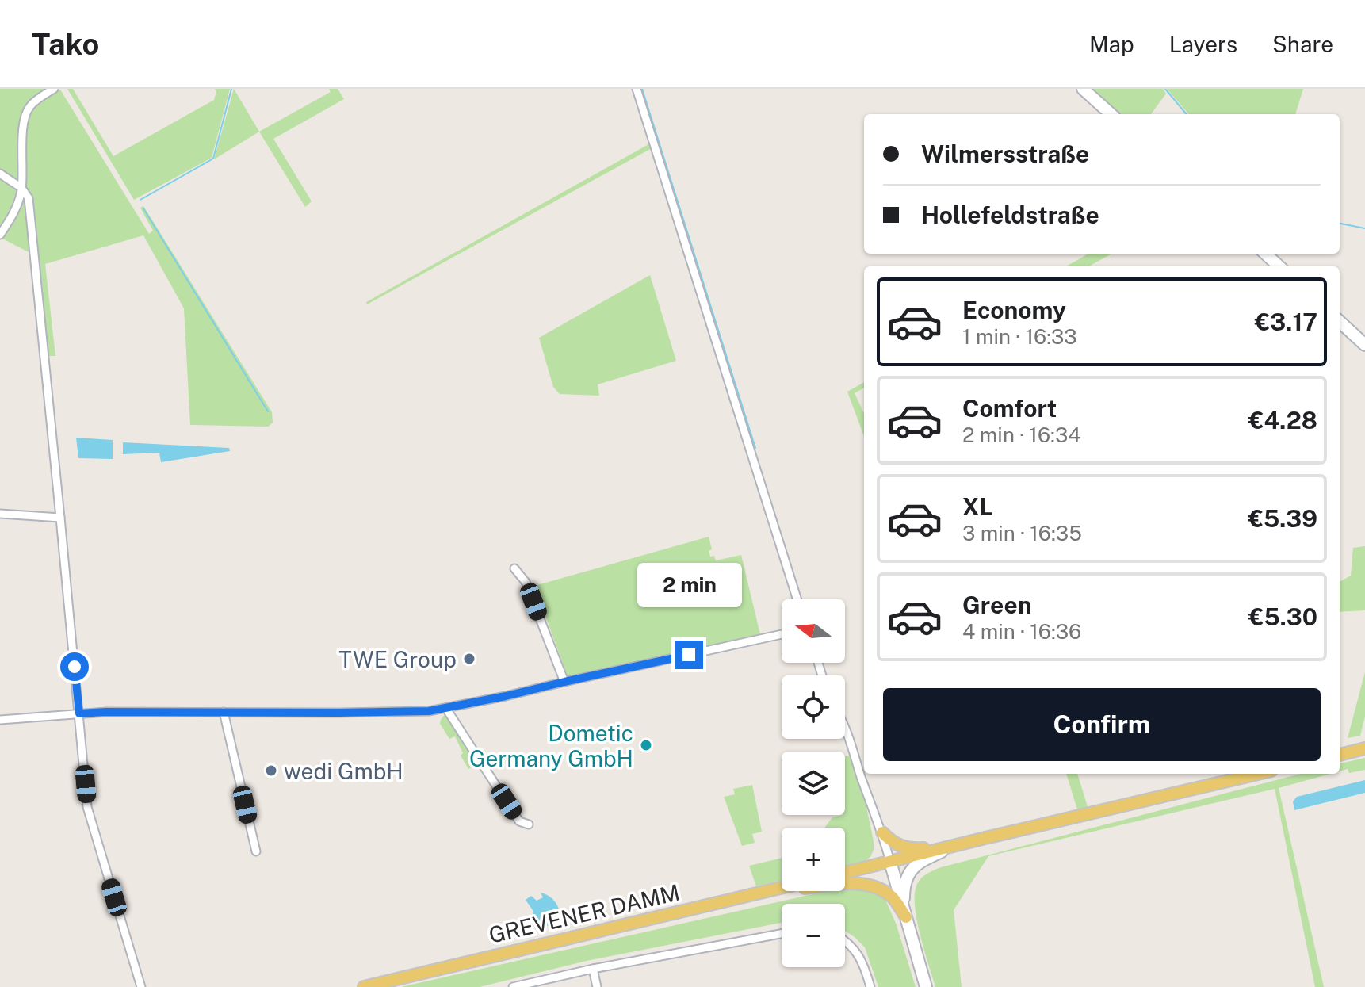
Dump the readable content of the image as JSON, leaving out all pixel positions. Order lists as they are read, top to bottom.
{
  "streets": {
    "main road": ["GREVENER DAMM"]
  },
  "places": ["TWE Group", "Dometic Germany GmbH", "wedi GmbH"],
  "north": "left",
  "page": {
    "header": "Tako",
    "nav": ["Map", "Layers", "Share"],
    "banner": ["Wilmersstraße", "Hollefeldstraße"],
    "list": [
      {
        "name": "Economy",
        "note": "1 min · 16:33",
        "value": "€3.17"
      },
      {
        "name": "Comfort",
        "note": "2 min · 16:34",
        "value": "€4.28"
      },
      {
        "name": "XL",
        "note": "3 min · 16:35",
        "value": "€5.39"
      },
      {
        "name": "Green",
        "note": "4 min · 16:36",
        "value": "€5.30"
      }
    ],
    "bubble": "2 min",
    "map_buttons": ["+", "−"],
    "buttons": "Confirm"
  }
}
